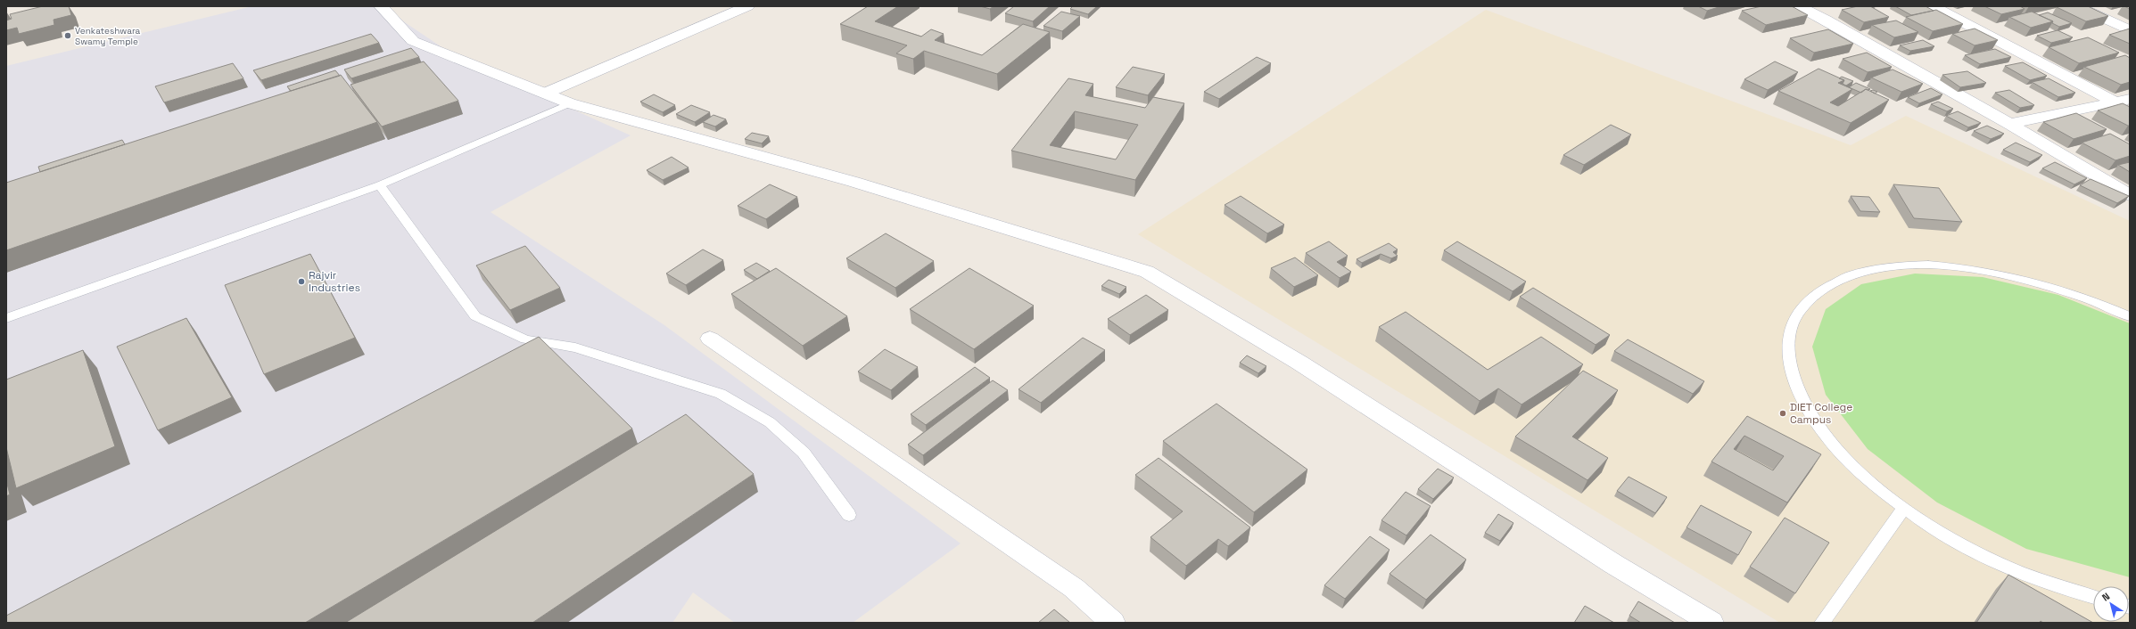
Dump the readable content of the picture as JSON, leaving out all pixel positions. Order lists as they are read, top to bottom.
{
  "places": ["Venkateshwara Swamy Temple", "Rajvir Industries", "DIET College Campus"],
  "north": "top left"
}
